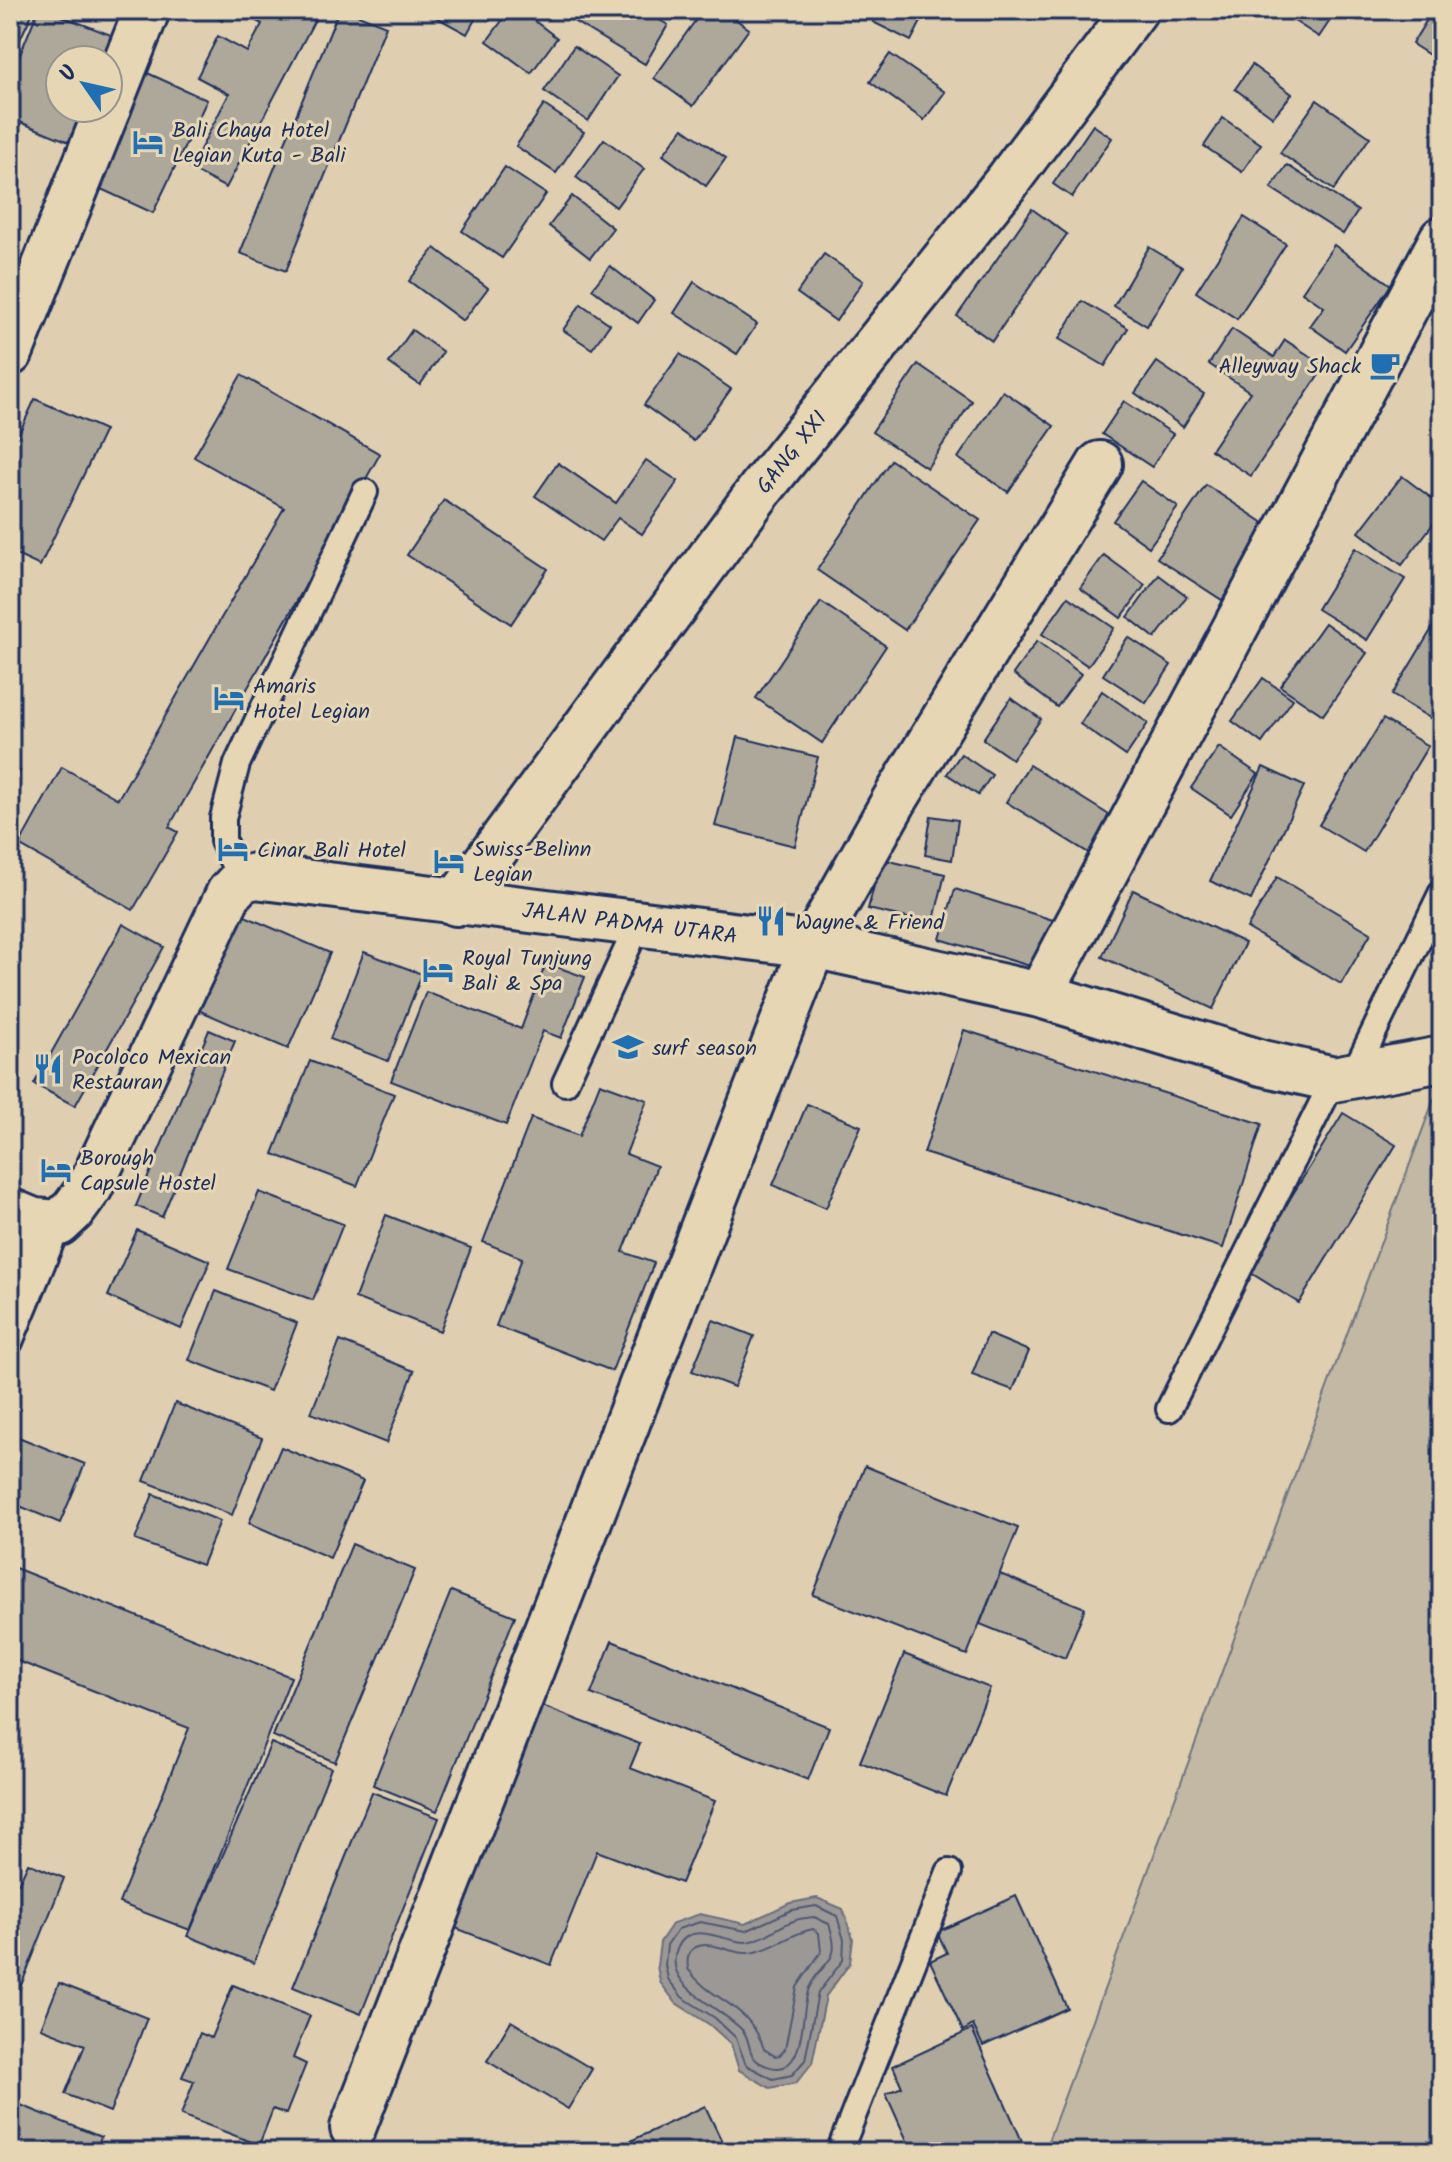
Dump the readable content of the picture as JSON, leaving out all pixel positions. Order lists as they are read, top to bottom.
{
  "streets": {
    "street": ["GANG XXI", "JALAN PADMA UTARA"]
  },
  "crossings": [
    ["GANG XXI", "JALAN PADMA UTARA"]
  ],
  "places": {
    "hotel": [
      "Bali Chaya Hotel Legian Kuta - Bali",
      "Amaris Hotel Legian",
      "Cinar Bali Hotel",
      "Swiss-Belinn Legian",
      "Royal Tunjung Bali & Spa",
      "Borough Capsule Hostel"
    ],
    "cafe": ["Alleyway Shack"],
    "restaurant": ["Wayne & Friend", "Pocoloco Mexican Restauran"],
    "school or university": ["surf season"]
  },
  "north": "top left"
}
